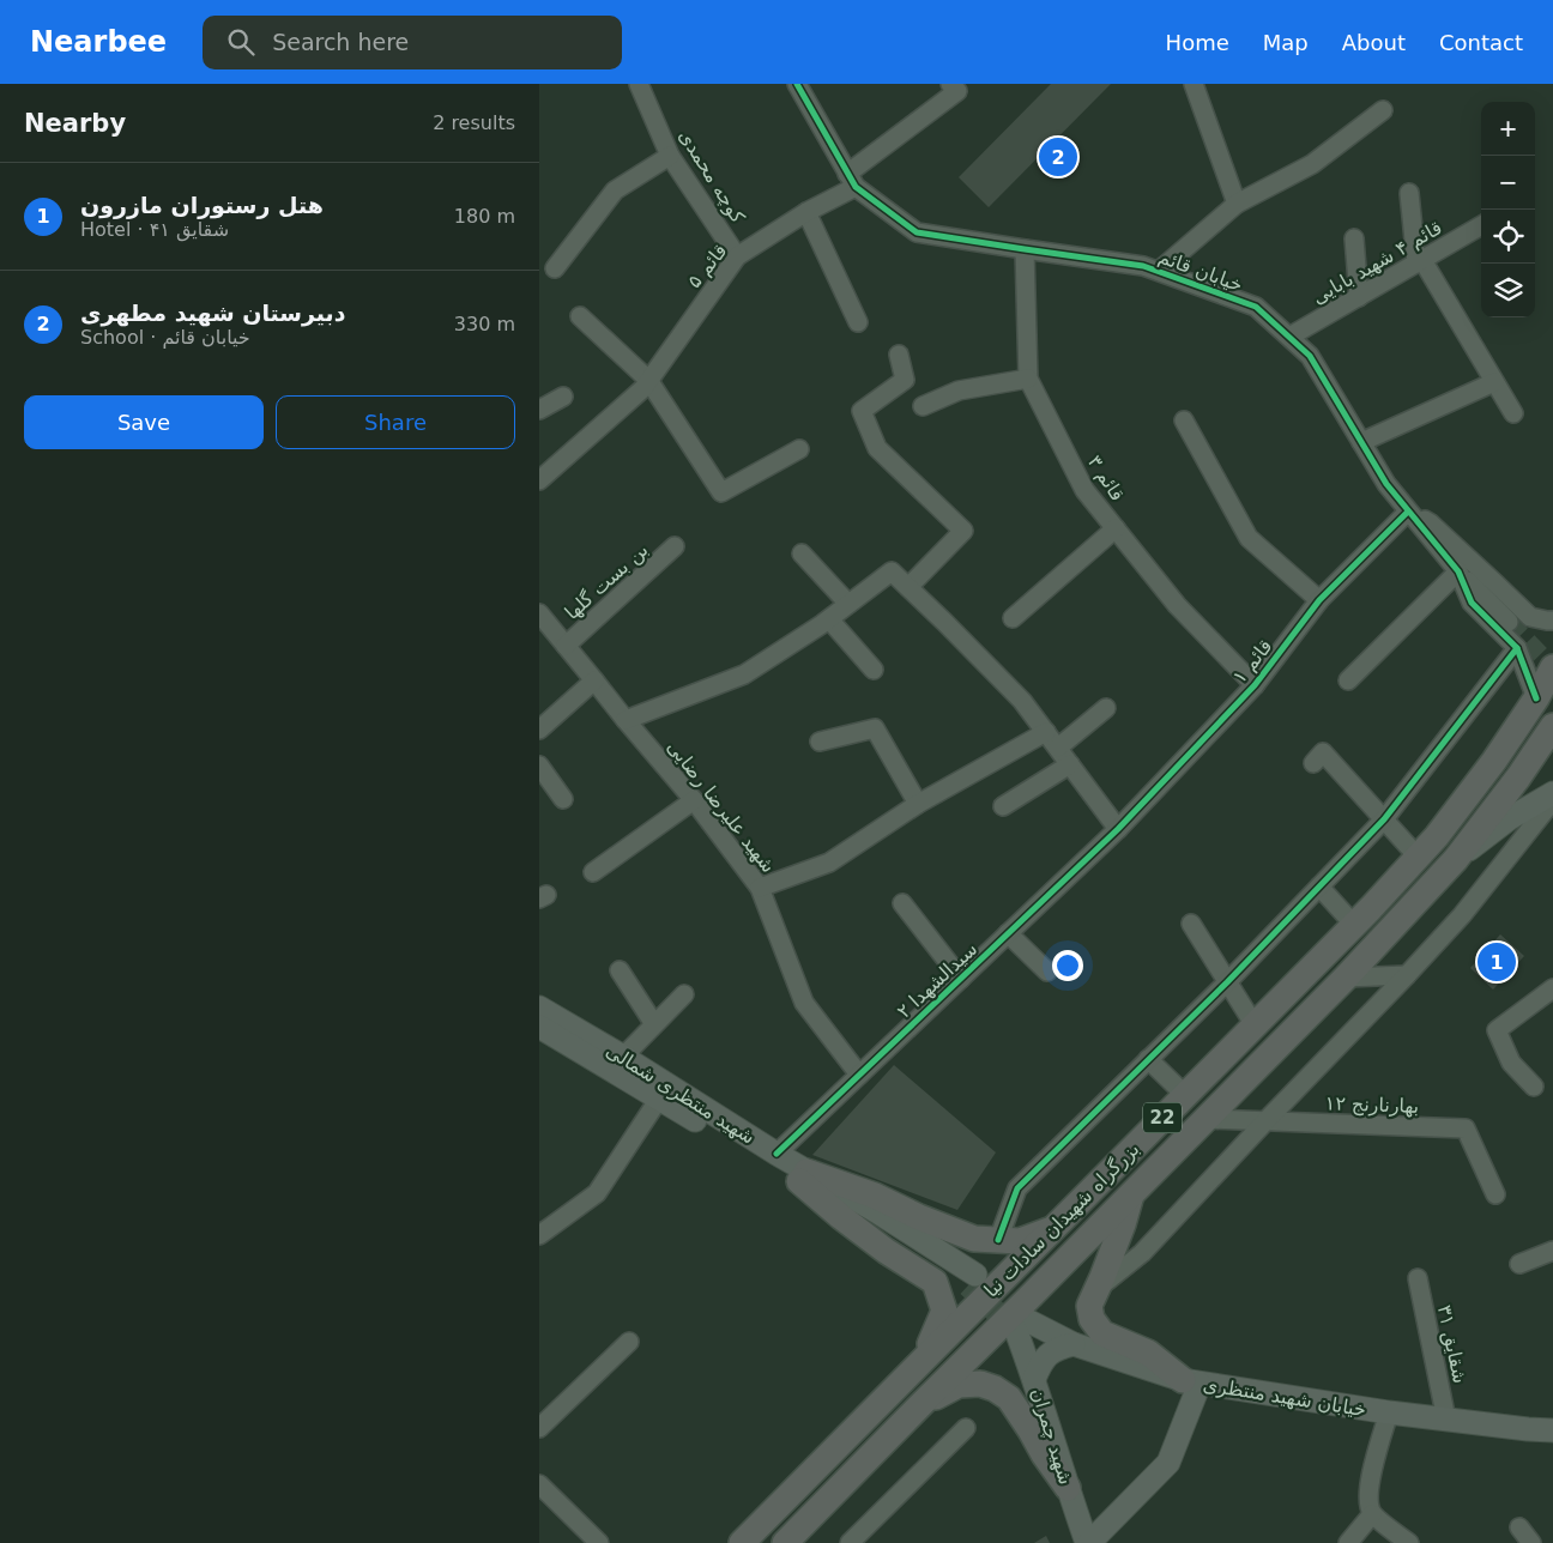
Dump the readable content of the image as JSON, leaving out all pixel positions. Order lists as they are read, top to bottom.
{
  "streets": {
    "highway": ["22", "بزرگراه شهیدان سادات نیا"],
    "main road": ["شهید منتظری شمالی", "خیابان شهید منتظری", "شهید چمران"],
    "street": [
      "کوچه محمدی",
      "قائم ۴ شهید بابایی",
      "قائم ۵",
      "خیابان قائم",
      "قائم ۳",
      "بن بست گلها",
      "قائم ۱",
      "شهید علیرضا رضایی",
      "سیدالشهدا ۲",
      "بهارنارنج ۱۲",
      "شقایق ۳۱"
    ]
  },
  "crossings": [
    ["کوچه محمدی", "قائم ۵"],
    ["قائم ۴ شهید بابایی", "خیابان قائم"],
    ["قائم ۵", "خیابان قائم"],
    ["خیابان قائم", "قائم ۳"],
    ["خیابان قائم", "قائم ۱"],
    ["خیابان قائم", "بزرگراه شهیدان سادات نیا"],
    ["قائم ۳", "قائم ۱"],
    ["بن بست گلها", "شهید علیرضا رضایی"],
    ["قائم ۱", "سیدالشهدا ۲"],
    ["شهید علیرضا رضایی", "سیدالشهدا ۲"],
    ["سیدالشهدا ۲", "شهید منتظری شمالی"],
    ["بهارنارنج ۱۲", "بزرگراه شهیدان سادات نیا"],
    ["شقایق ۳۱", "خیابان شهید منتظری"],
    ["خیابان شهید منتظری", "شهید چمران"]
  ],
  "page": {
    "header": "Nearbee",
    "search": "Search here",
    "nav": [
      "Home",
      "Map",
      "About",
      "Contact"
    ],
    "heading": ["Nearby", "2 results"],
    "map_buttons": ["+", "−"],
    "pins": ["2", "1"],
    "list": [
      {
        "mark": "1",
        "name": "هتل رستوران مازرون",
        "note": "Hotel · شقایق ۴۱",
        "value": "180 m"
      },
      {
        "mark": "2",
        "name": "دبیرستان شهید مطهری",
        "note": "School · خیابان قائم",
        "value": "330 m"
      }
    ],
    "buttons": ["Save", "Share"]
  }
}
